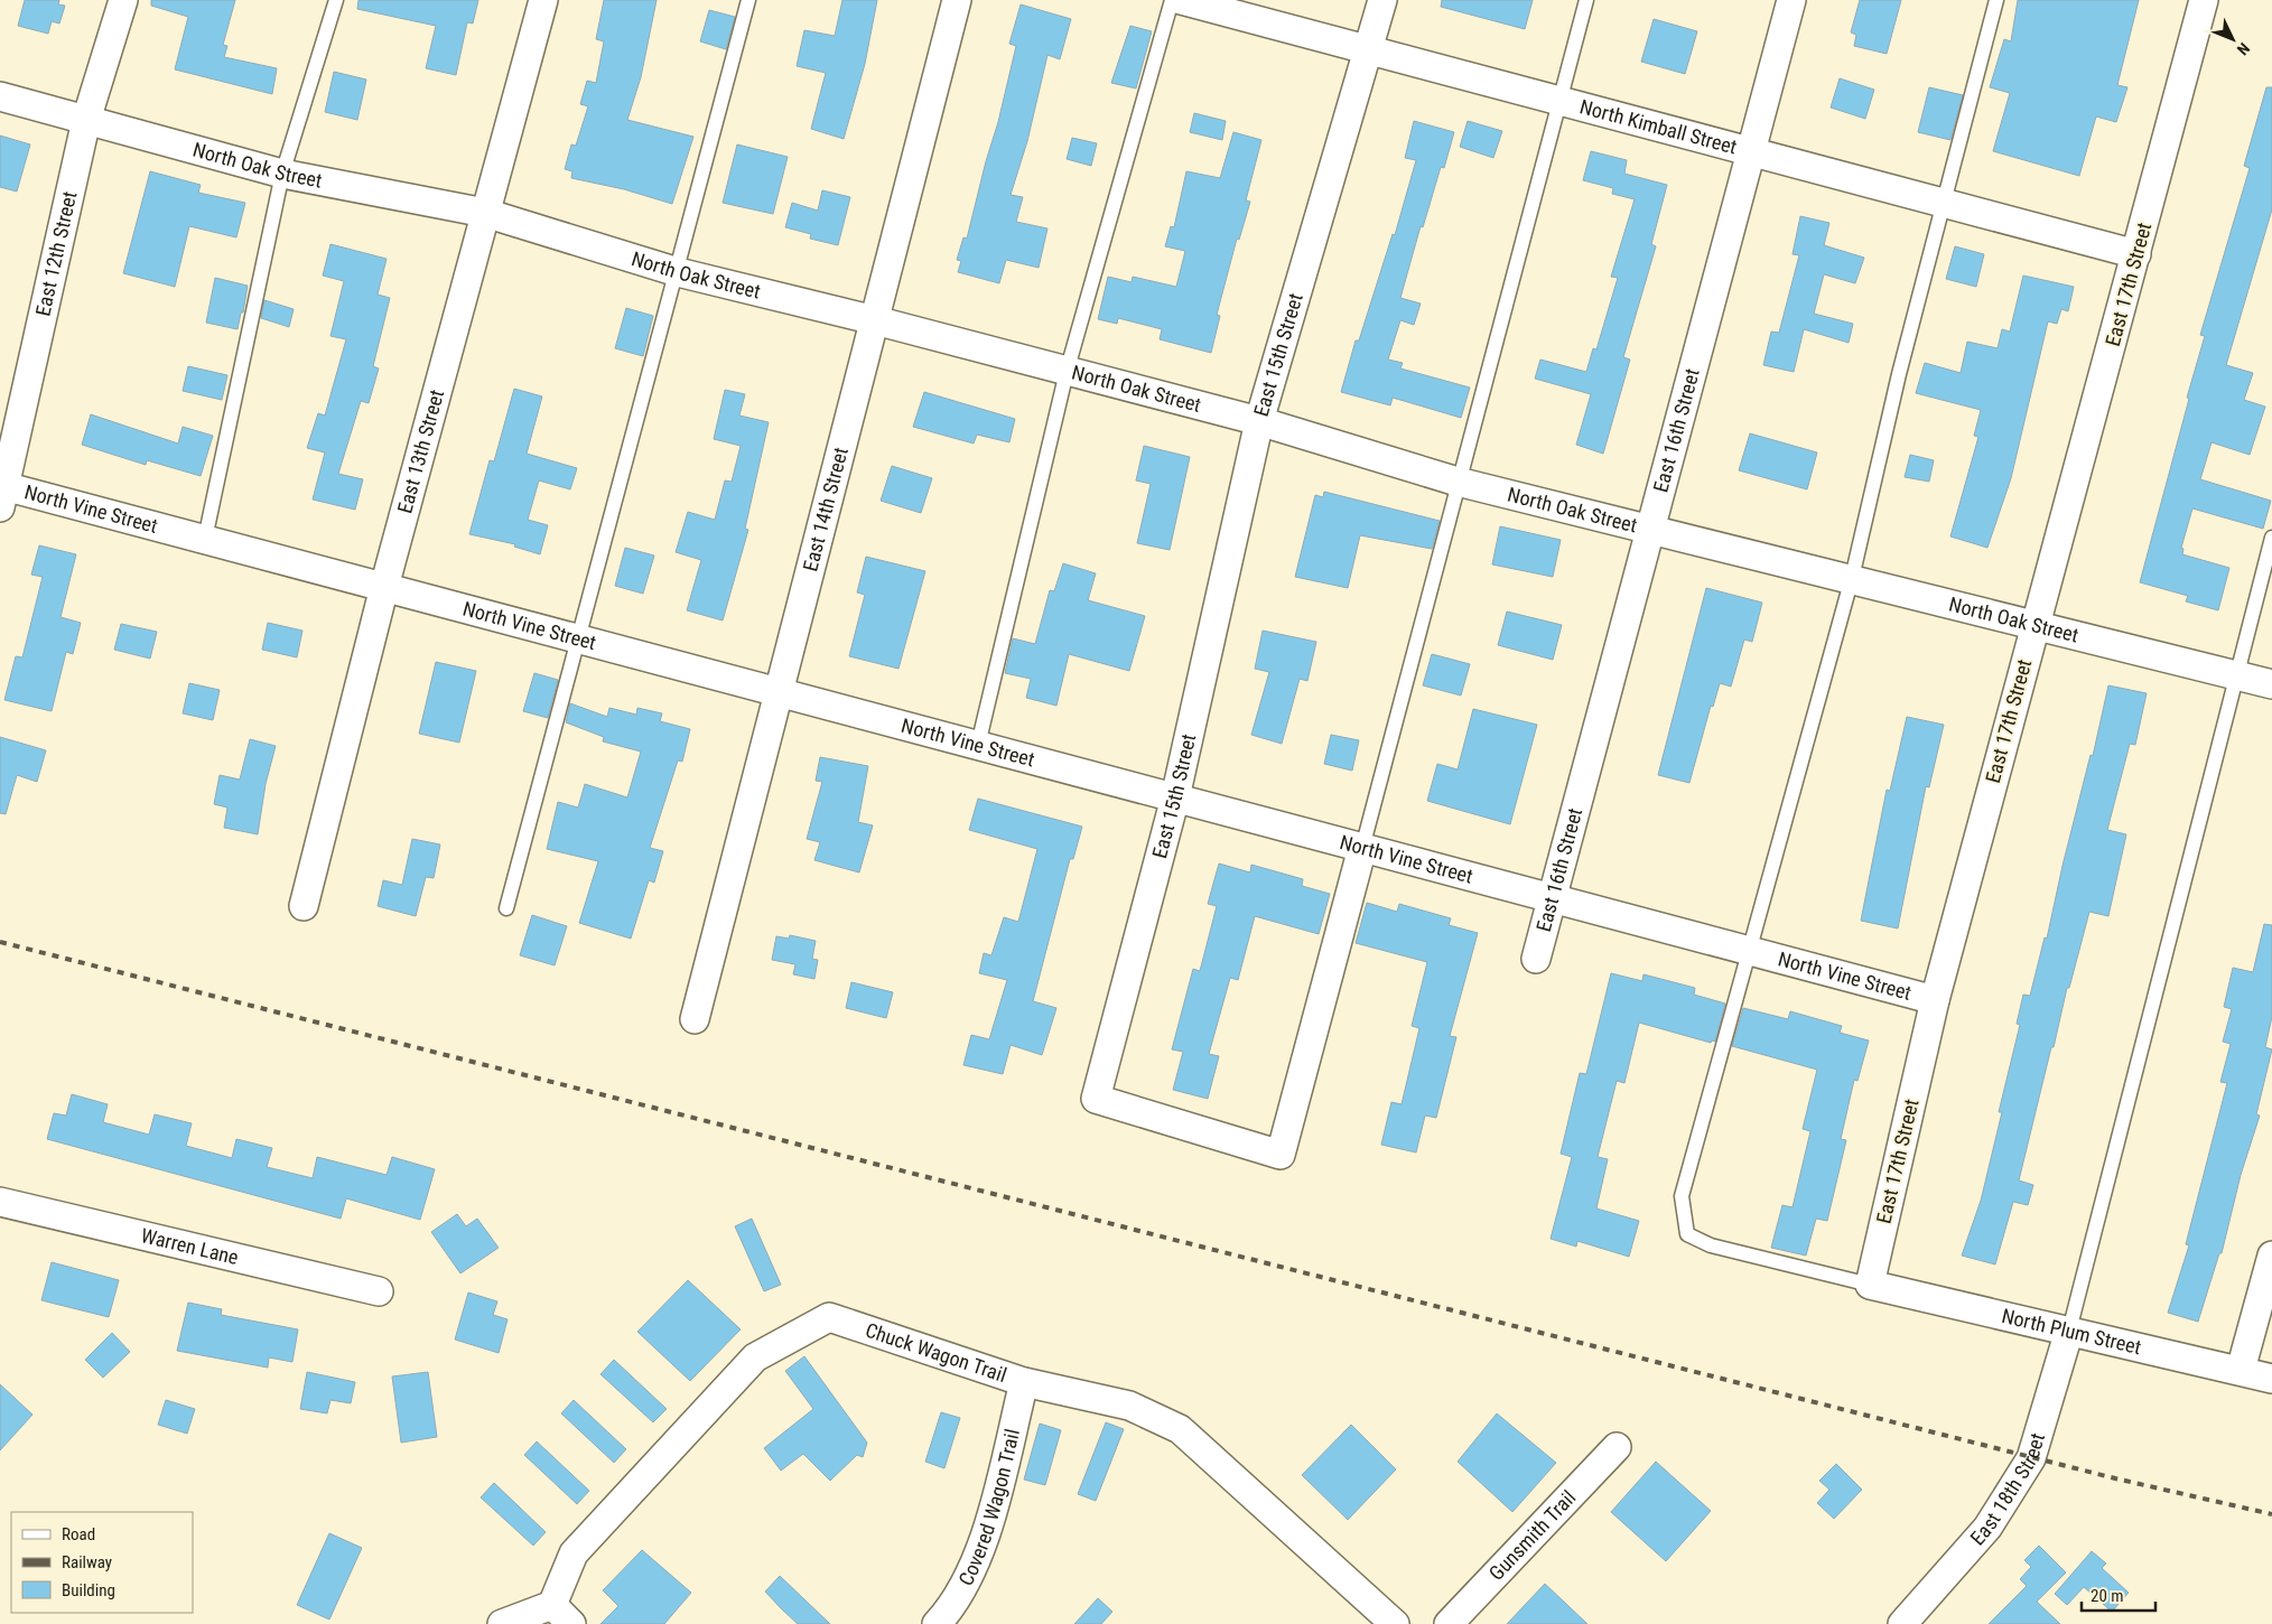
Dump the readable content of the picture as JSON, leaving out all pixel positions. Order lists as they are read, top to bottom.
{
  "streets": {
    "street": [
      "North Kimball Street",
      "North Oak Street",
      "East 12th Street",
      "East 17th Street",
      "East 15th Street",
      "East 16th Street",
      "East 13th Street",
      "North Vine Street",
      "East 14th Street",
      "Warren Lane",
      "North Plum Street",
      "Chuck Wagon Trail",
      "East 18th Street",
      "Covered Wagon Trail",
      "Gunsmith Trail"
    ]
  },
  "crossings": [
    ["North Kimball Street", "East 17th Street"],
    ["North Kimball Street", "East 15th Street"],
    ["North Kimball Street", "East 16th Street"],
    ["North Oak Street", "East 12th Street"],
    ["North Oak Street", "East 17th Street"],
    ["North Oak Street", "East 15th Street"],
    ["North Oak Street", "East 16th Street"],
    ["North Oak Street", "East 13th Street"],
    ["North Oak Street", "East 14th Street"],
    ["East 12th Street", "North Vine Street"],
    ["East 17th Street", "North Vine Street"],
    ["East 17th Street", "North Plum Street"],
    ["East 15th Street", "North Vine Street"],
    ["East 16th Street", "North Vine Street"],
    ["East 13th Street", "North Vine Street"],
    ["North Vine Street", "East 14th Street"],
    ["North Plum Street", "East 18th Street"],
    ["Chuck Wagon Trail", "Covered Wagon Trail"]
  ],
  "legend": ["Road", "Railway", "Building"],
  "scale_bar": "20 m",
  "north": "bottom right"
}
